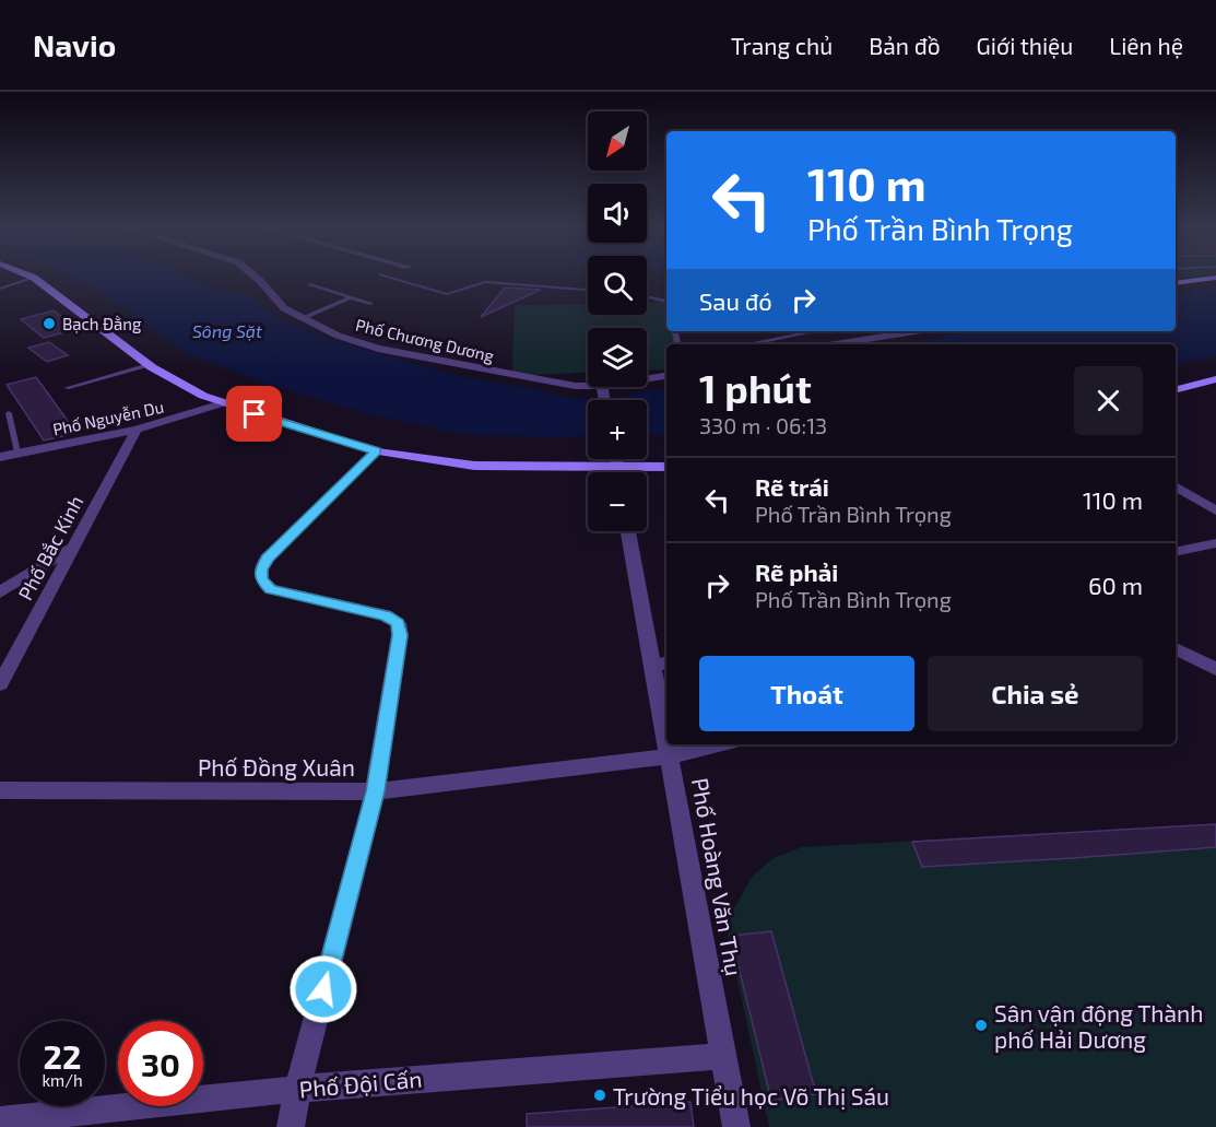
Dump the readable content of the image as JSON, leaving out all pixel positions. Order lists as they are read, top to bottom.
{
  "streets": {
    "street": [
      "Phố Chương Dương",
      "Phố Nguyễn Du",
      "Phố Bắc Kinh",
      "Phố Đồng Xuân",
      "Phố Hoàng Văn Thụ",
      "Phố Đội Cấn"
    ]
  },
  "crossings": [
    ["Phố Nguyễn Du", "Phố Bắc Kinh"],
    ["Phố Đồng Xuân", "Phố Hoàng Văn Thụ"],
    ["Phố Hoàng Văn Thụ", "Phố Đội Cấn"]
  ],
  "water": ["Sông Sặt"],
  "places": ["Bạch Đằng", "Sân vận động Thành phố Hải Dương", "Trường Tiểu học Võ Thị Sáu"],
  "north": "bottom left",
  "page": {
    "header": "Navio",
    "nav": [
      "Trang chủ",
      "Bản đồ",
      "Giới thiệu",
      "Liên hệ"
    ],
    "map_buttons": ["+", "−"],
    "turn": ["110 m", "Phố Trần Bình Trọng"],
    "then": "Sau đó",
    "heading": ["1 phút", "330 m · 06:13"],
    "list": [
      {
        "name": "Rẽ trái",
        "note": "Phố Trần Bình Trọng",
        "value": "110 m"
      },
      {
        "name": "Rẽ phải",
        "note": "Phố Trần Bình Trọng",
        "value": "60 m"
      }
    ],
    "buttons": ["Thoát", "Chia sẻ"],
    "speed": "22 km/h",
    "limit": "30"
  }
}
